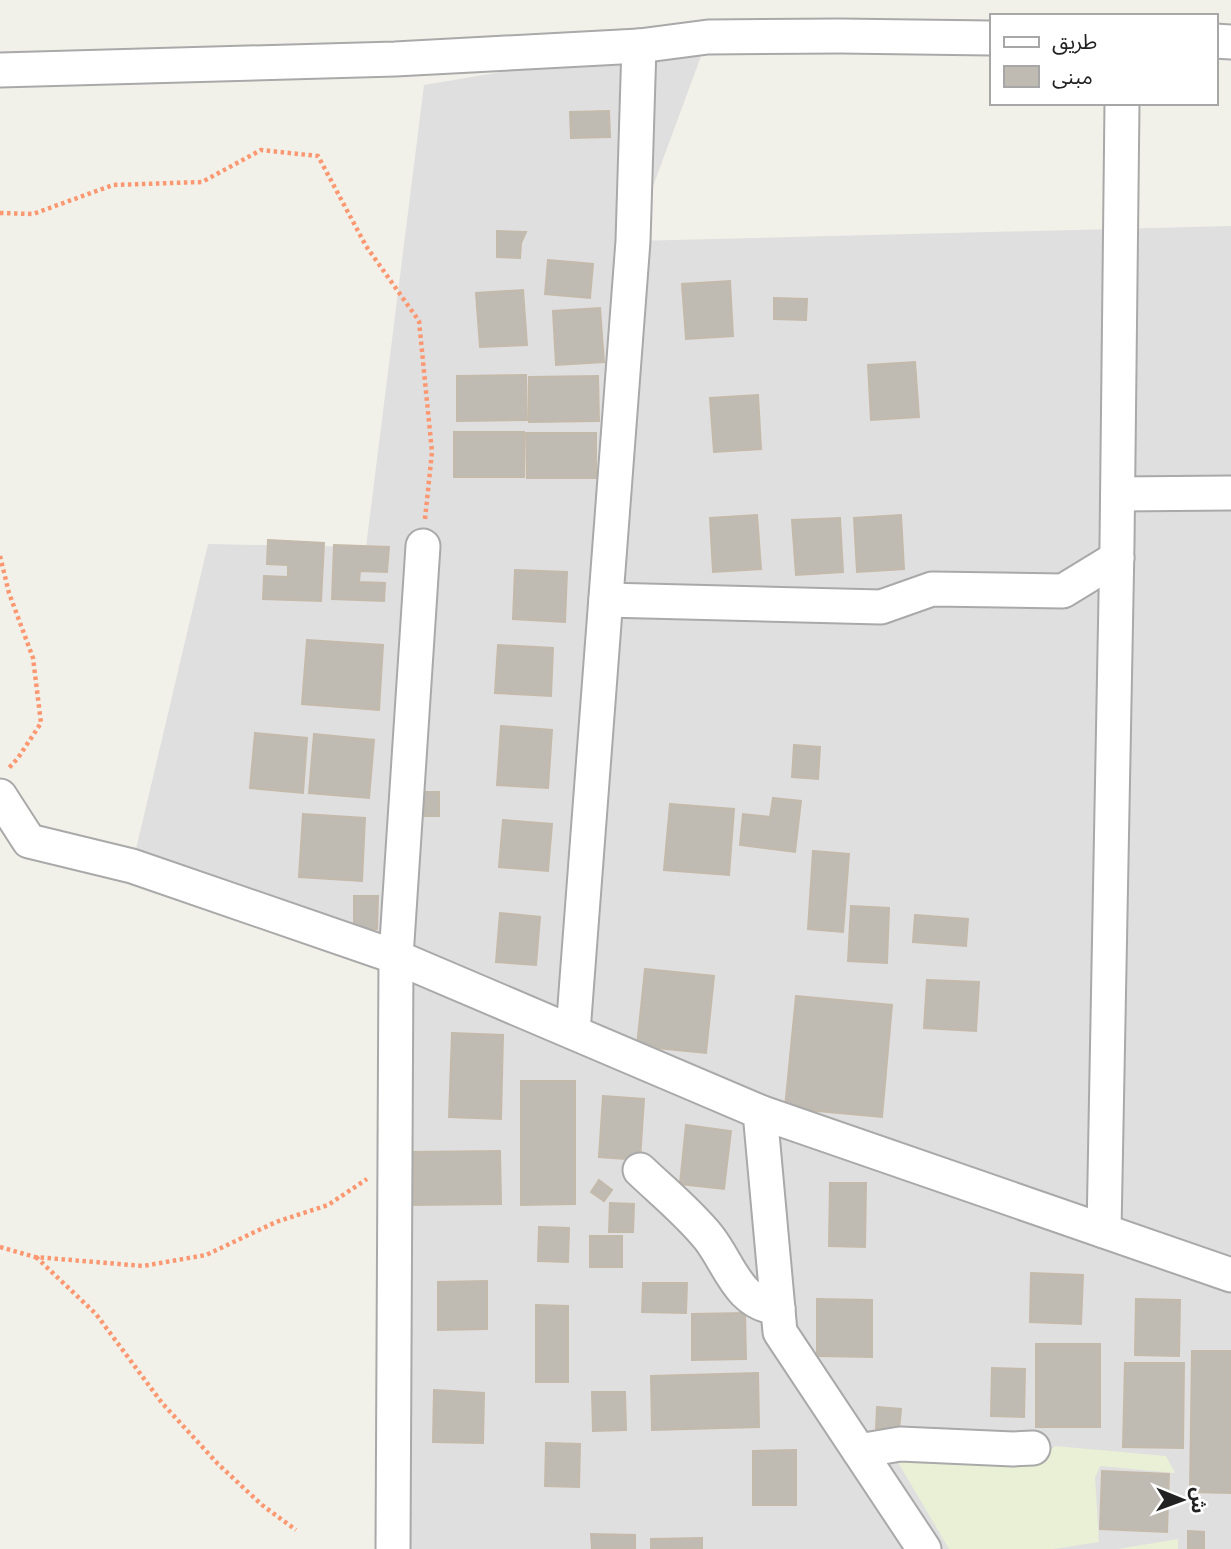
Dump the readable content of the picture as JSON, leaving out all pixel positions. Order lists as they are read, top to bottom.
{
  "legend": ["طريق", "مبنى"],
  "north": "right"
}
